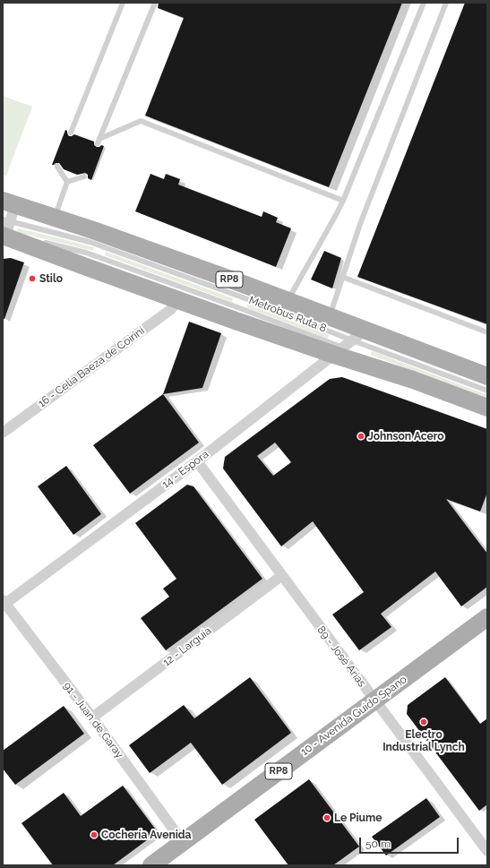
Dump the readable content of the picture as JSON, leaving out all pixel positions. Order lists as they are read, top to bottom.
{
  "streets": {
    "main road": ["RP8", "10 - Avenida Guido Spano"],
    "street": [
      "16 - Celia Baeza de Coirini",
      "14 - Espora",
      "12 - Larguía",
      "89 - José Arias",
      "91 - Juan de Garay"
    ],
    "lane": ["Metrobus Ruta 8"]
  },
  "crossings": [
    ["RP8", "Metrobus Ruta 8"],
    ["RP8", "16 - Celia Baeza de Coirini"],
    ["RP8", "14 - Espora"],
    ["Metrobus Ruta 8", "14 - Espora"],
    ["14 - Espora", "89 - José Arias"],
    ["14 - Espora", "91 - Juan de Garay"],
    ["12 - Larguía", "89 - José Arias"],
    ["12 - Larguía", "91 - Juan de Garay"],
    ["89 - José Arias", "10 - Avenida Guido Spano"],
    ["10 - Avenida Guido Spano", "91 - Juan de Garay"]
  ],
  "places": [
    "Stilo",
    "Johnson Acero",
    "Electro Industrial Lynch",
    "Le Piume",
    "Cochería Avenida"
  ],
  "scale_bar": "50 m"
}
